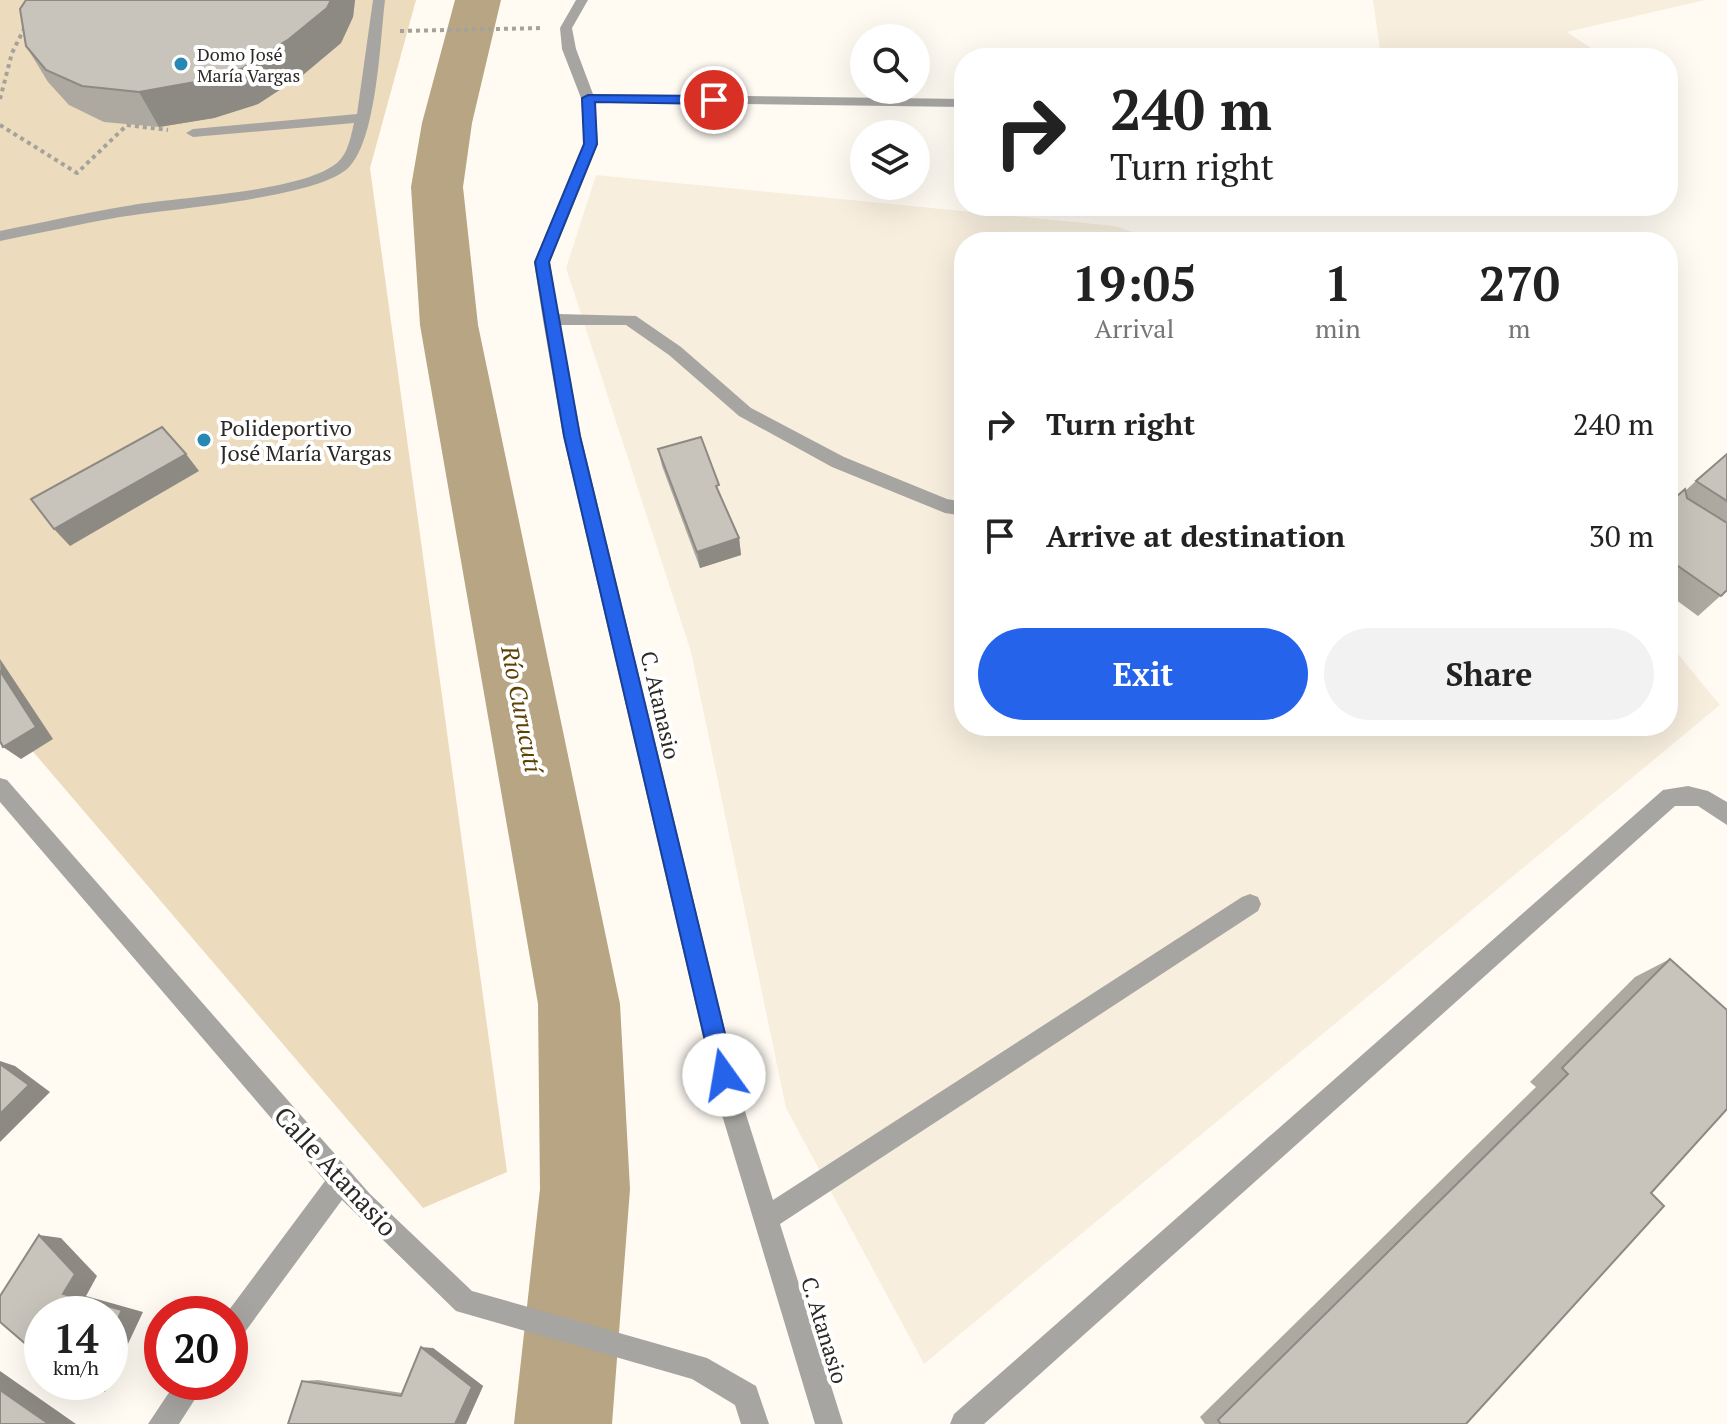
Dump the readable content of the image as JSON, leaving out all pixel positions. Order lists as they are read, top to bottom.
{
  "streets": {
    "street": ["C. Atanasio", "Calle Atanasio"]
  },
  "water": ["Río Curucutí"],
  "places": ["Domo José María Vargas", "Polideportivo José María Vargas"],
  "page": {
    "turn": ["240 m", "Turn right"],
    "eta": [
      "19:05",
      "Arrival",
      "1",
      "min",
      "270",
      "m"
    ],
    "list": [
      {
        "name": "Turn right",
        "value": "240 m"
      },
      {
        "name": "Arrive at destination",
        "value": "30 m"
      }
    ],
    "buttons": ["Exit", "Share"],
    "speed": "14 km/h",
    "limit": "20"
  }
}
